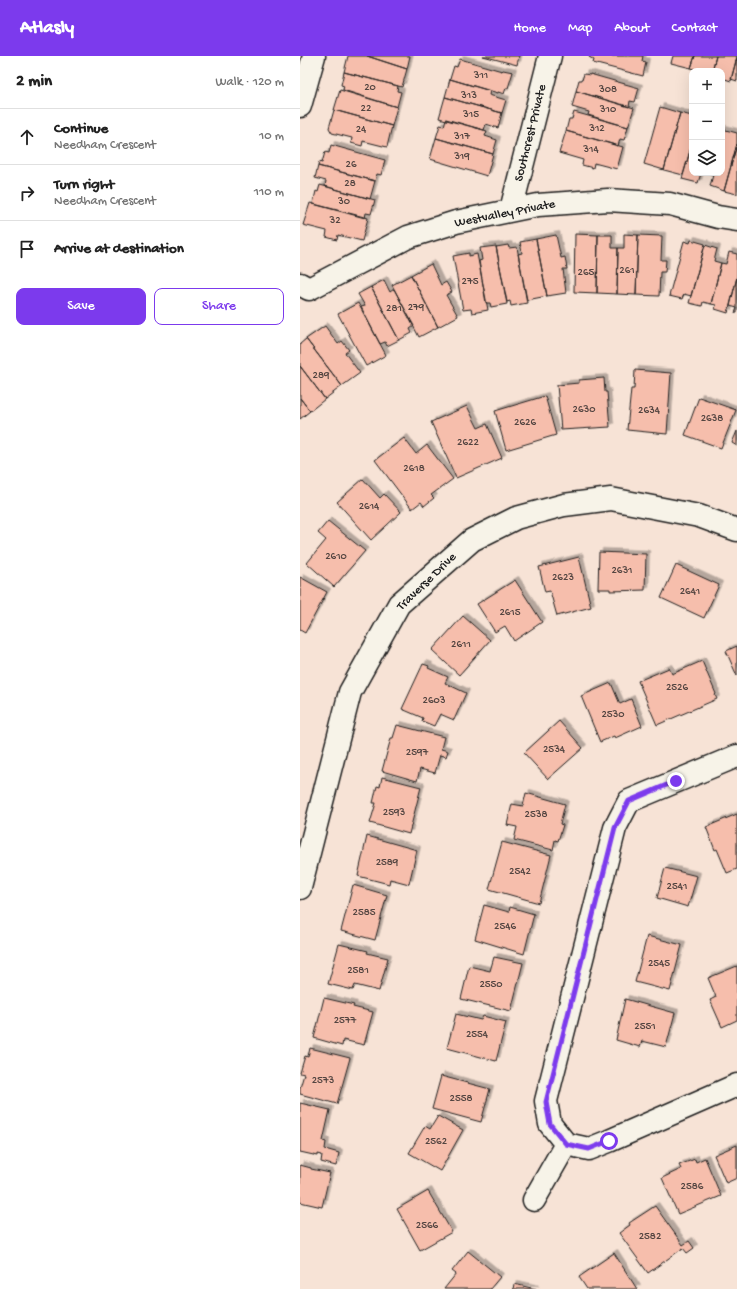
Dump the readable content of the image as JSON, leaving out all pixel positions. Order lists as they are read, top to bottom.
{
  "streets": {
    "street": ["Southcrest Private", "Westvalley Private", "Traverse Drive"]
  },
  "crossings": [
    ["Southcrest Private", "Westvalley Private"]
  ],
  "house_numbers": [
    "311",
    "20",
    "308",
    "313",
    "22",
    "310",
    "315",
    "312",
    "24",
    "317",
    "314",
    "319",
    "26",
    "28",
    "30",
    "32",
    "261",
    "265",
    "275",
    "279",
    "281",
    "289",
    "2630",
    "2634",
    "2638",
    "2626",
    "2622",
    "2618",
    "2614",
    "2610",
    "2631",
    "2623",
    "2641",
    "2615",
    "2611",
    "2526",
    "2603",
    "2530",
    "2534",
    "2597",
    "2593",
    "2538",
    "2589",
    "2542",
    "2541",
    "2585",
    "2546",
    "2545",
    "2581",
    "2550",
    "2577",
    "2551",
    "2554",
    "2573",
    "2558",
    "2562",
    "2586",
    "2566",
    "2582"
  ],
  "page": {
    "header": "Atlasly",
    "nav": [
      "Home",
      "Map",
      "About",
      "Contact"
    ],
    "heading": ["2 min", "Walk · 120 m"],
    "map_buttons": ["+", "−"],
    "list": [
      ["Continue", "Needham Crescent", "10 m"],
      ["Turn right", "Needham Crescent", "110 m"],
      "Arrive at destination"
    ],
    "buttons": ["Save", "Share"]
  }
}
